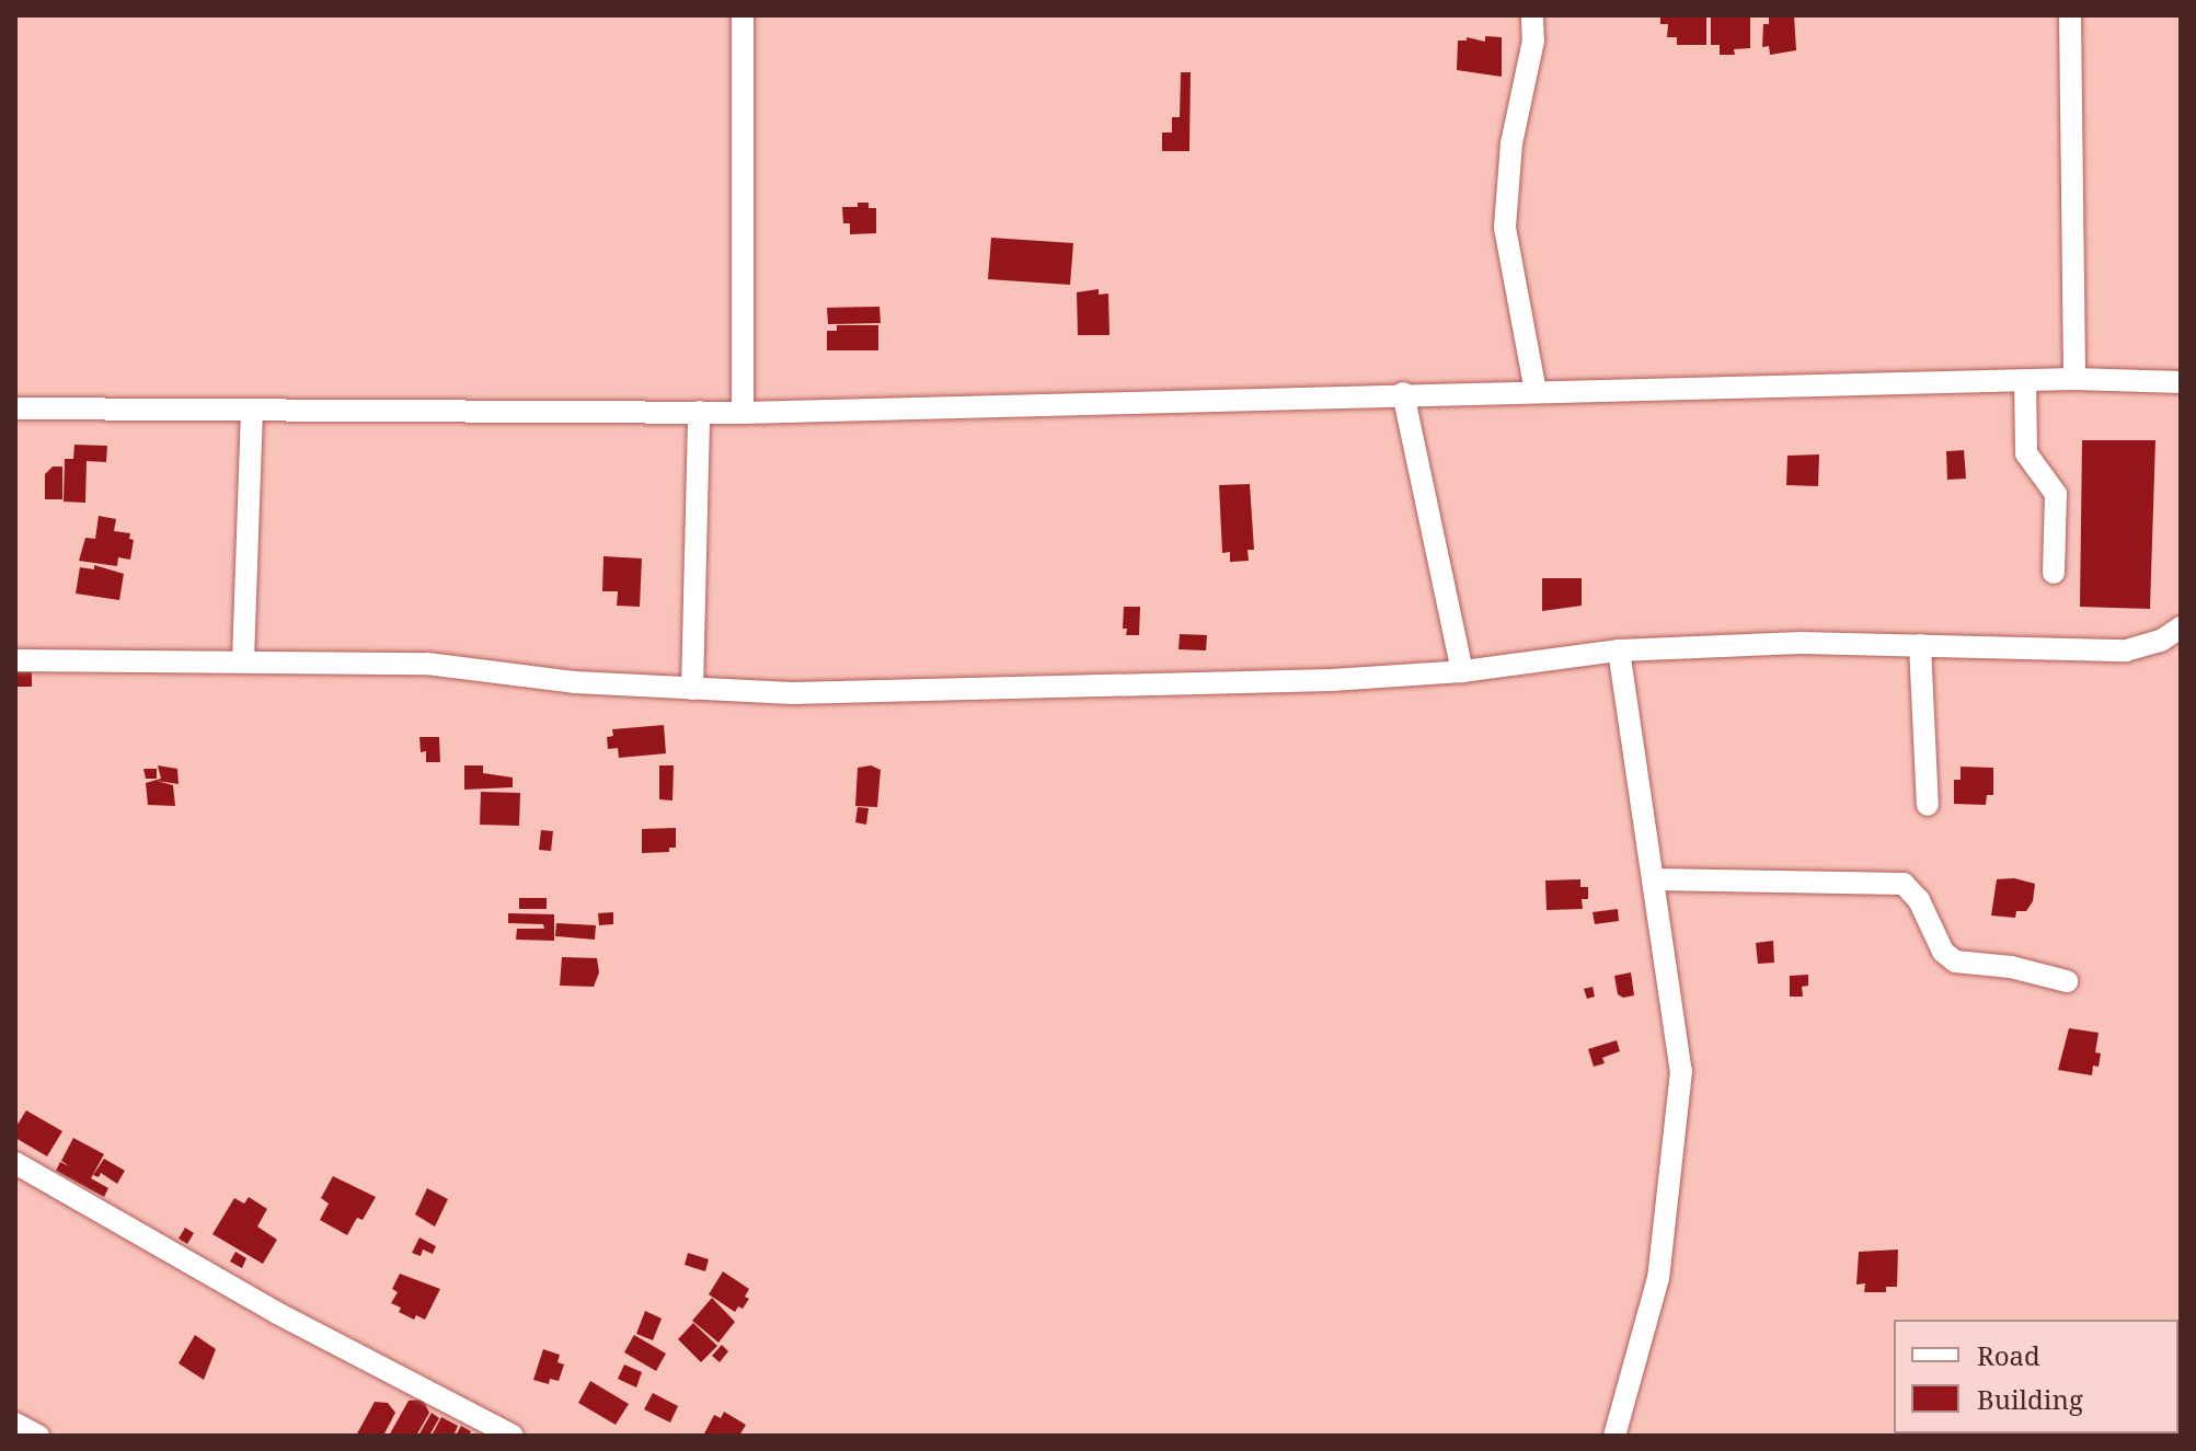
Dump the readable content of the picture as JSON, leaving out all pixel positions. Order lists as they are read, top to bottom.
{
  "legend": ["Road", "Building"]
}
